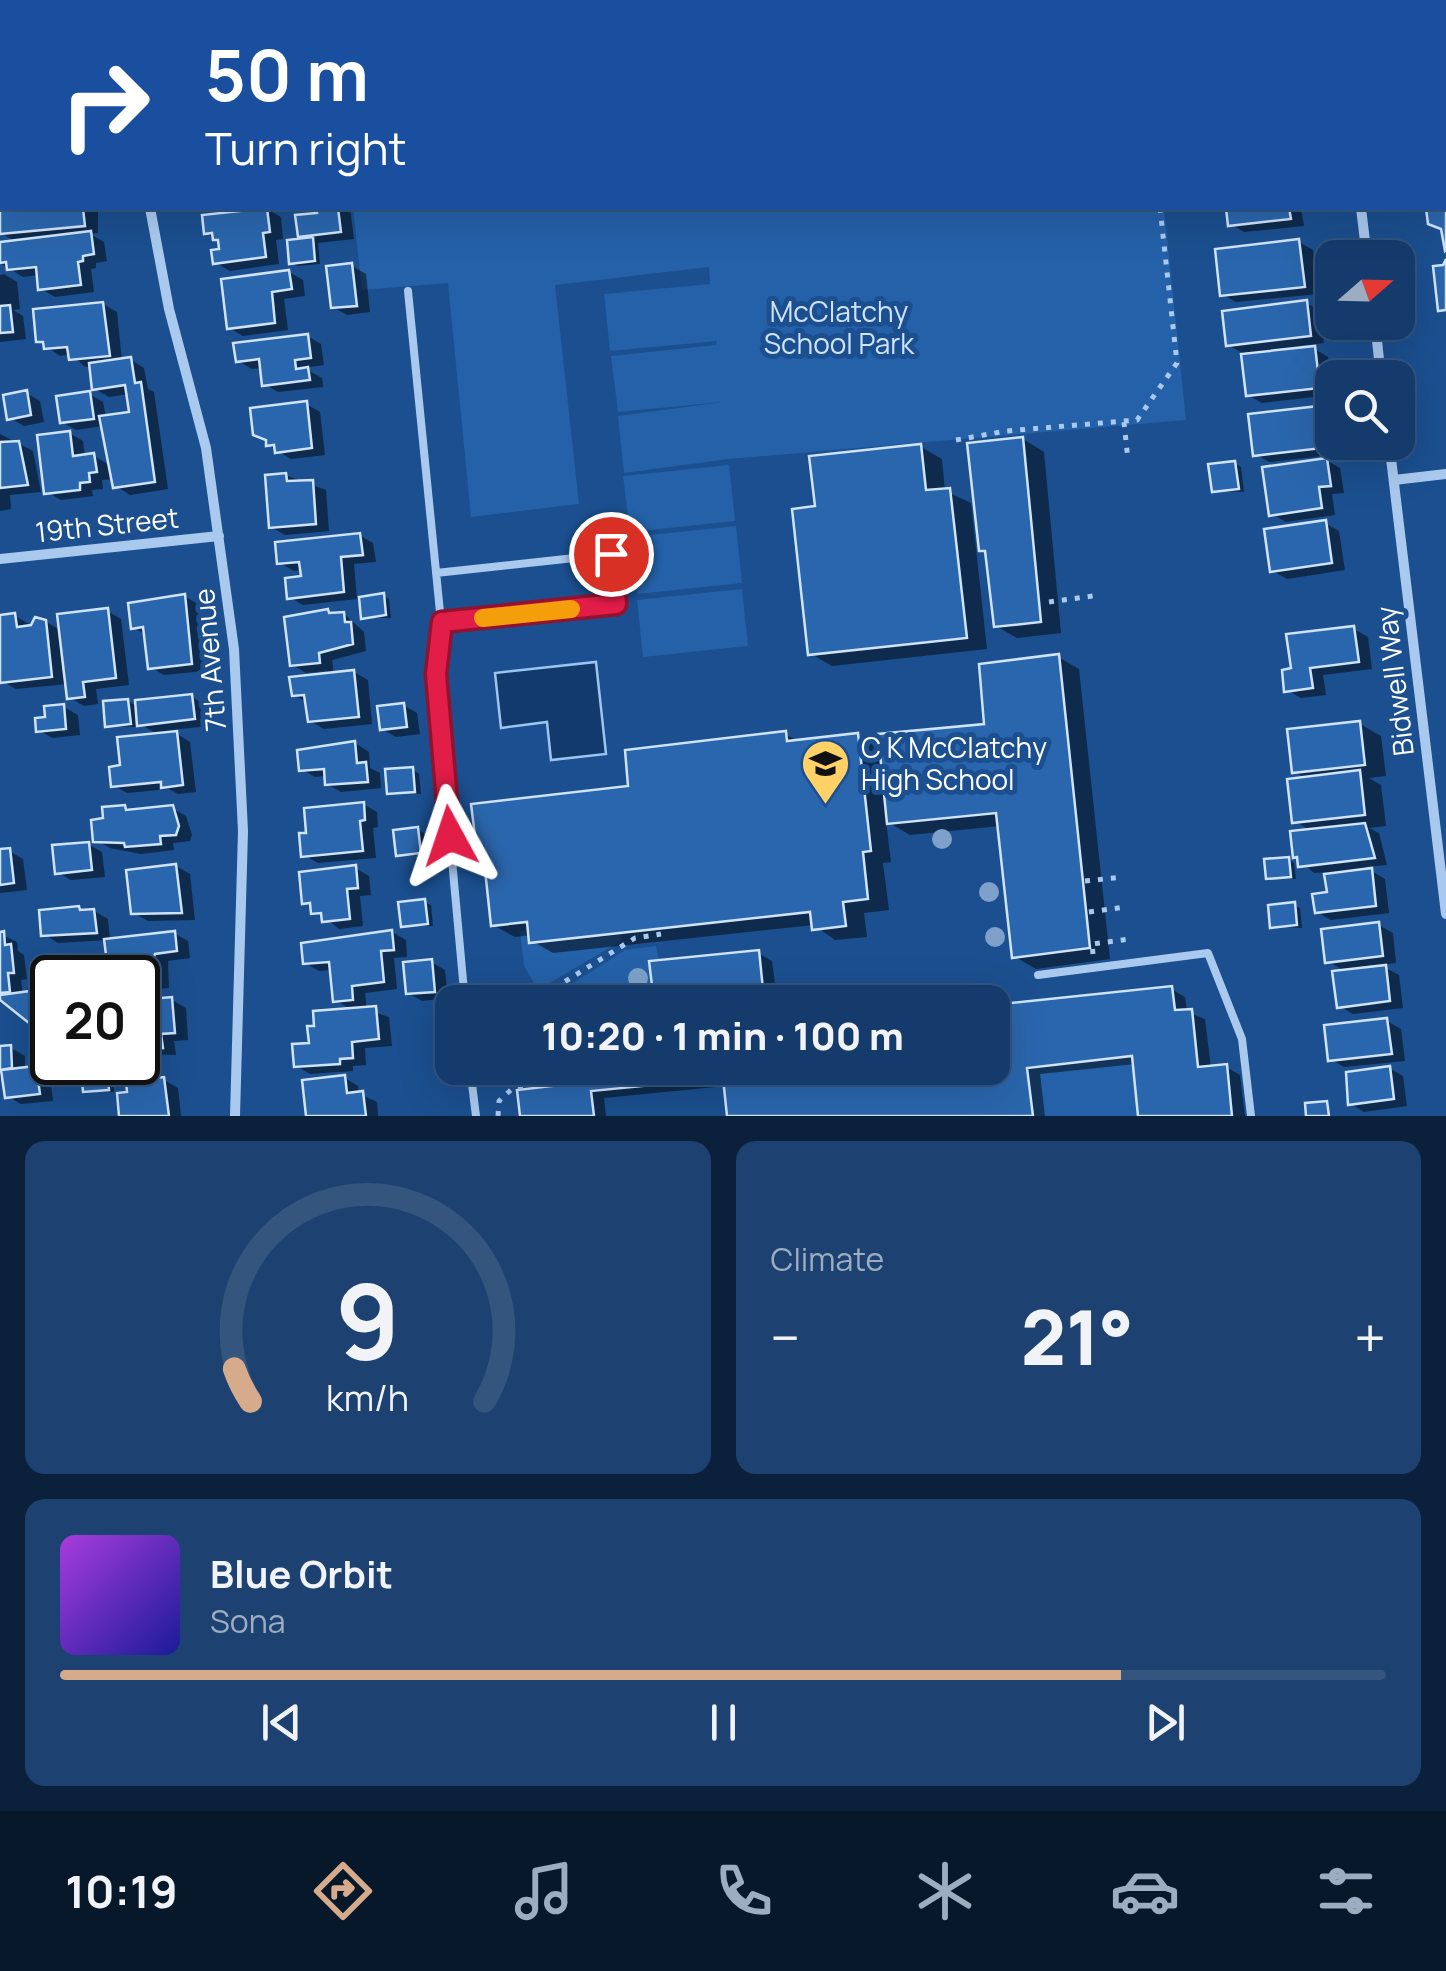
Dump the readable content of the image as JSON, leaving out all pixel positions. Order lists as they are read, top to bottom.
{
  "streets": {
    "street": ["19th Street", "7th Avenue", "Bidwell Way"]
  },
  "crossings": [
    ["19th Street", "7th Avenue"]
  ],
  "parks": ["McClatchy School Park"],
  "places": {
    "school or university": ["C K McClatchy High School"]
  },
  "north": "right",
  "page": {
    "turn": ["50 m", "Turn right"],
    "limit": "20",
    "trip": "10:20 · 1 min · 100 m",
    "tile": "Climate",
    "heat": ["−", "21°", "+"],
    "song": ["Blue Orbit", "Sona"],
    "tabs": "10:19",
    "gauge": ["9", "km/h"]
  }
}
